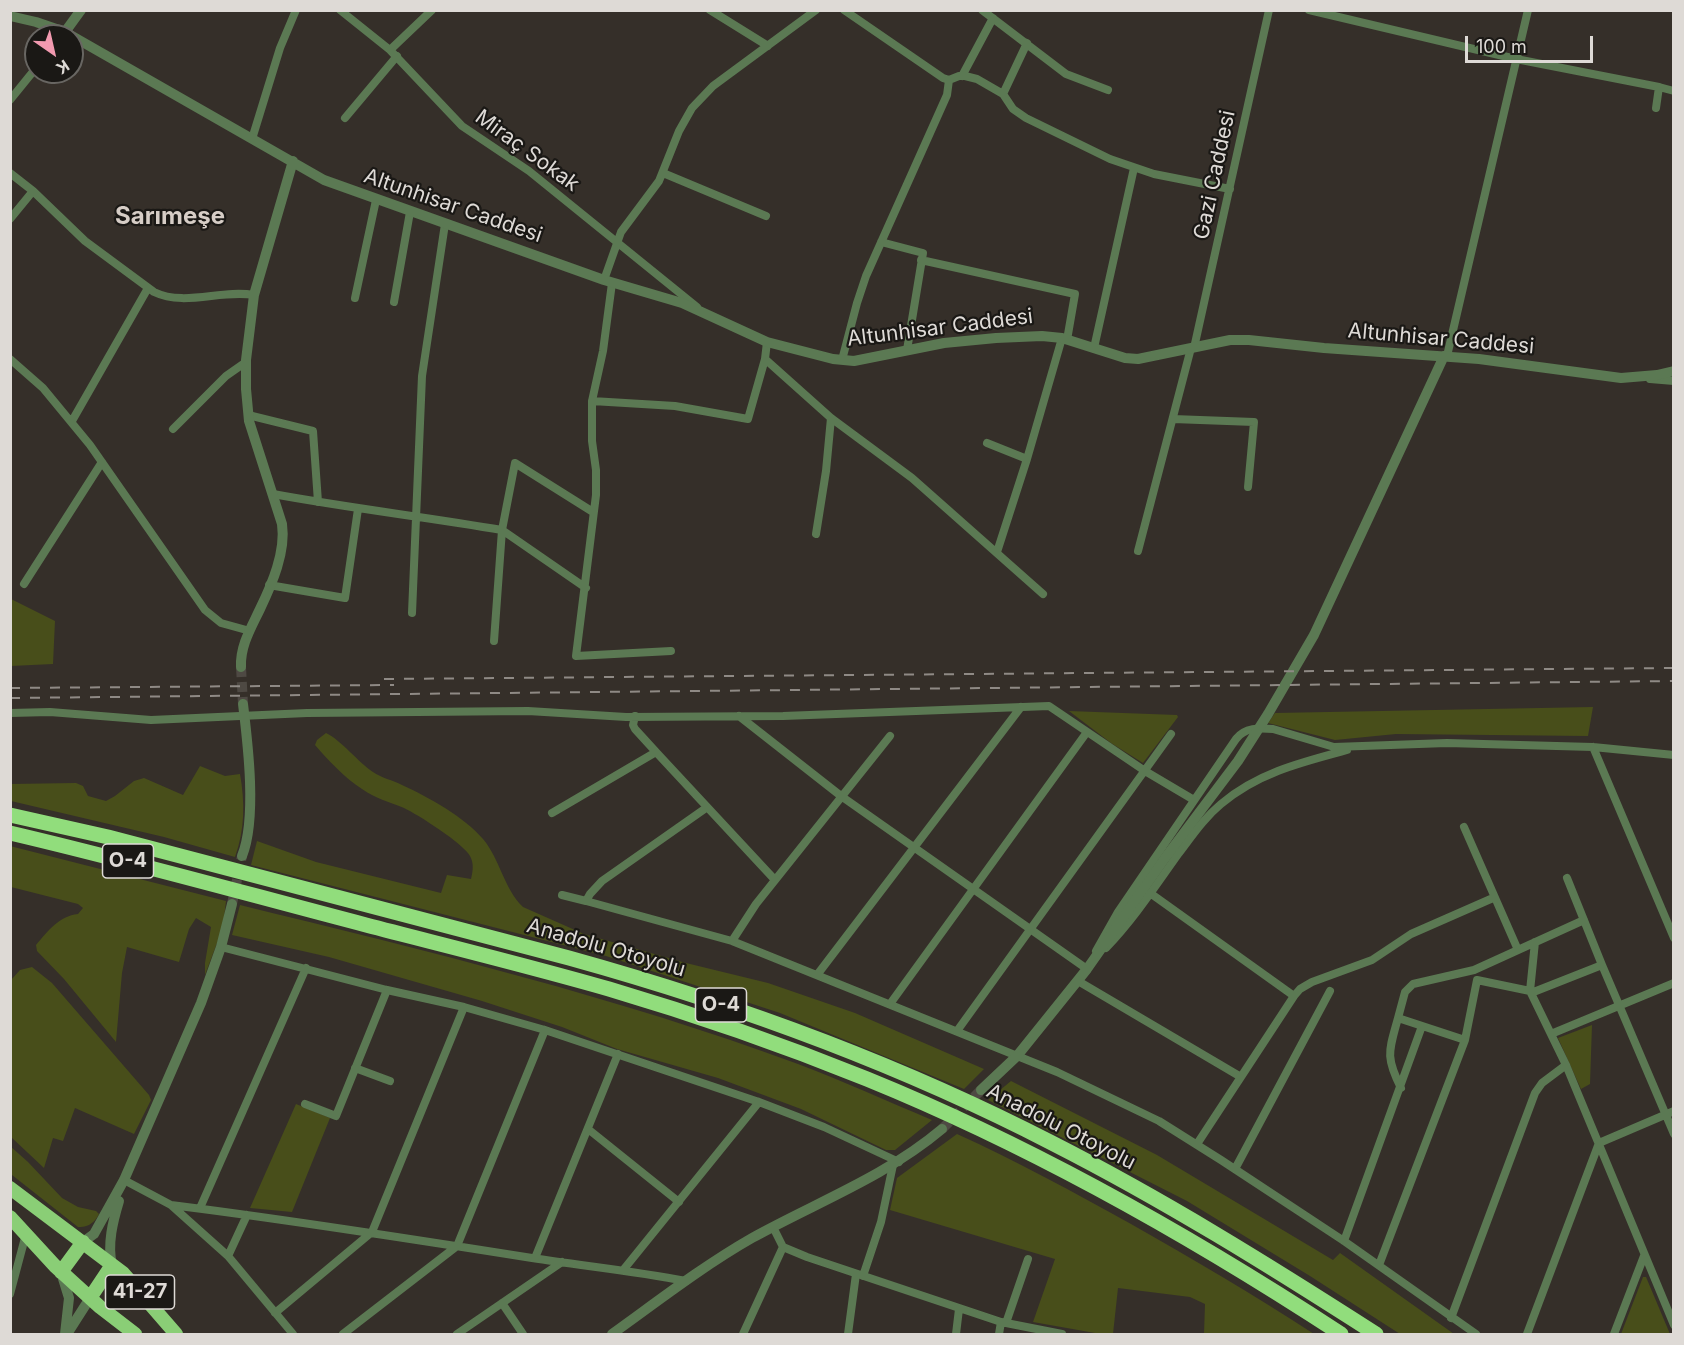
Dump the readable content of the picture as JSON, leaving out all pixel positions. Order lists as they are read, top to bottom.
{
  "streets": {
    "highway": ["O-4", "Anadolu Otoyolu", "41-27"],
    "street": ["Miraç Sokak", "Gazi Caddesi", "Altunhisar Caddesi"]
  },
  "crossings": [
    ["Miraç Sokak", "Altunhisar Caddesi"],
    ["Gazi Caddesi", "Altunhisar Caddesi"]
  ],
  "districts": ["Sarımeşe"],
  "scale_bar": "100 m",
  "north": "bottom right"
}
